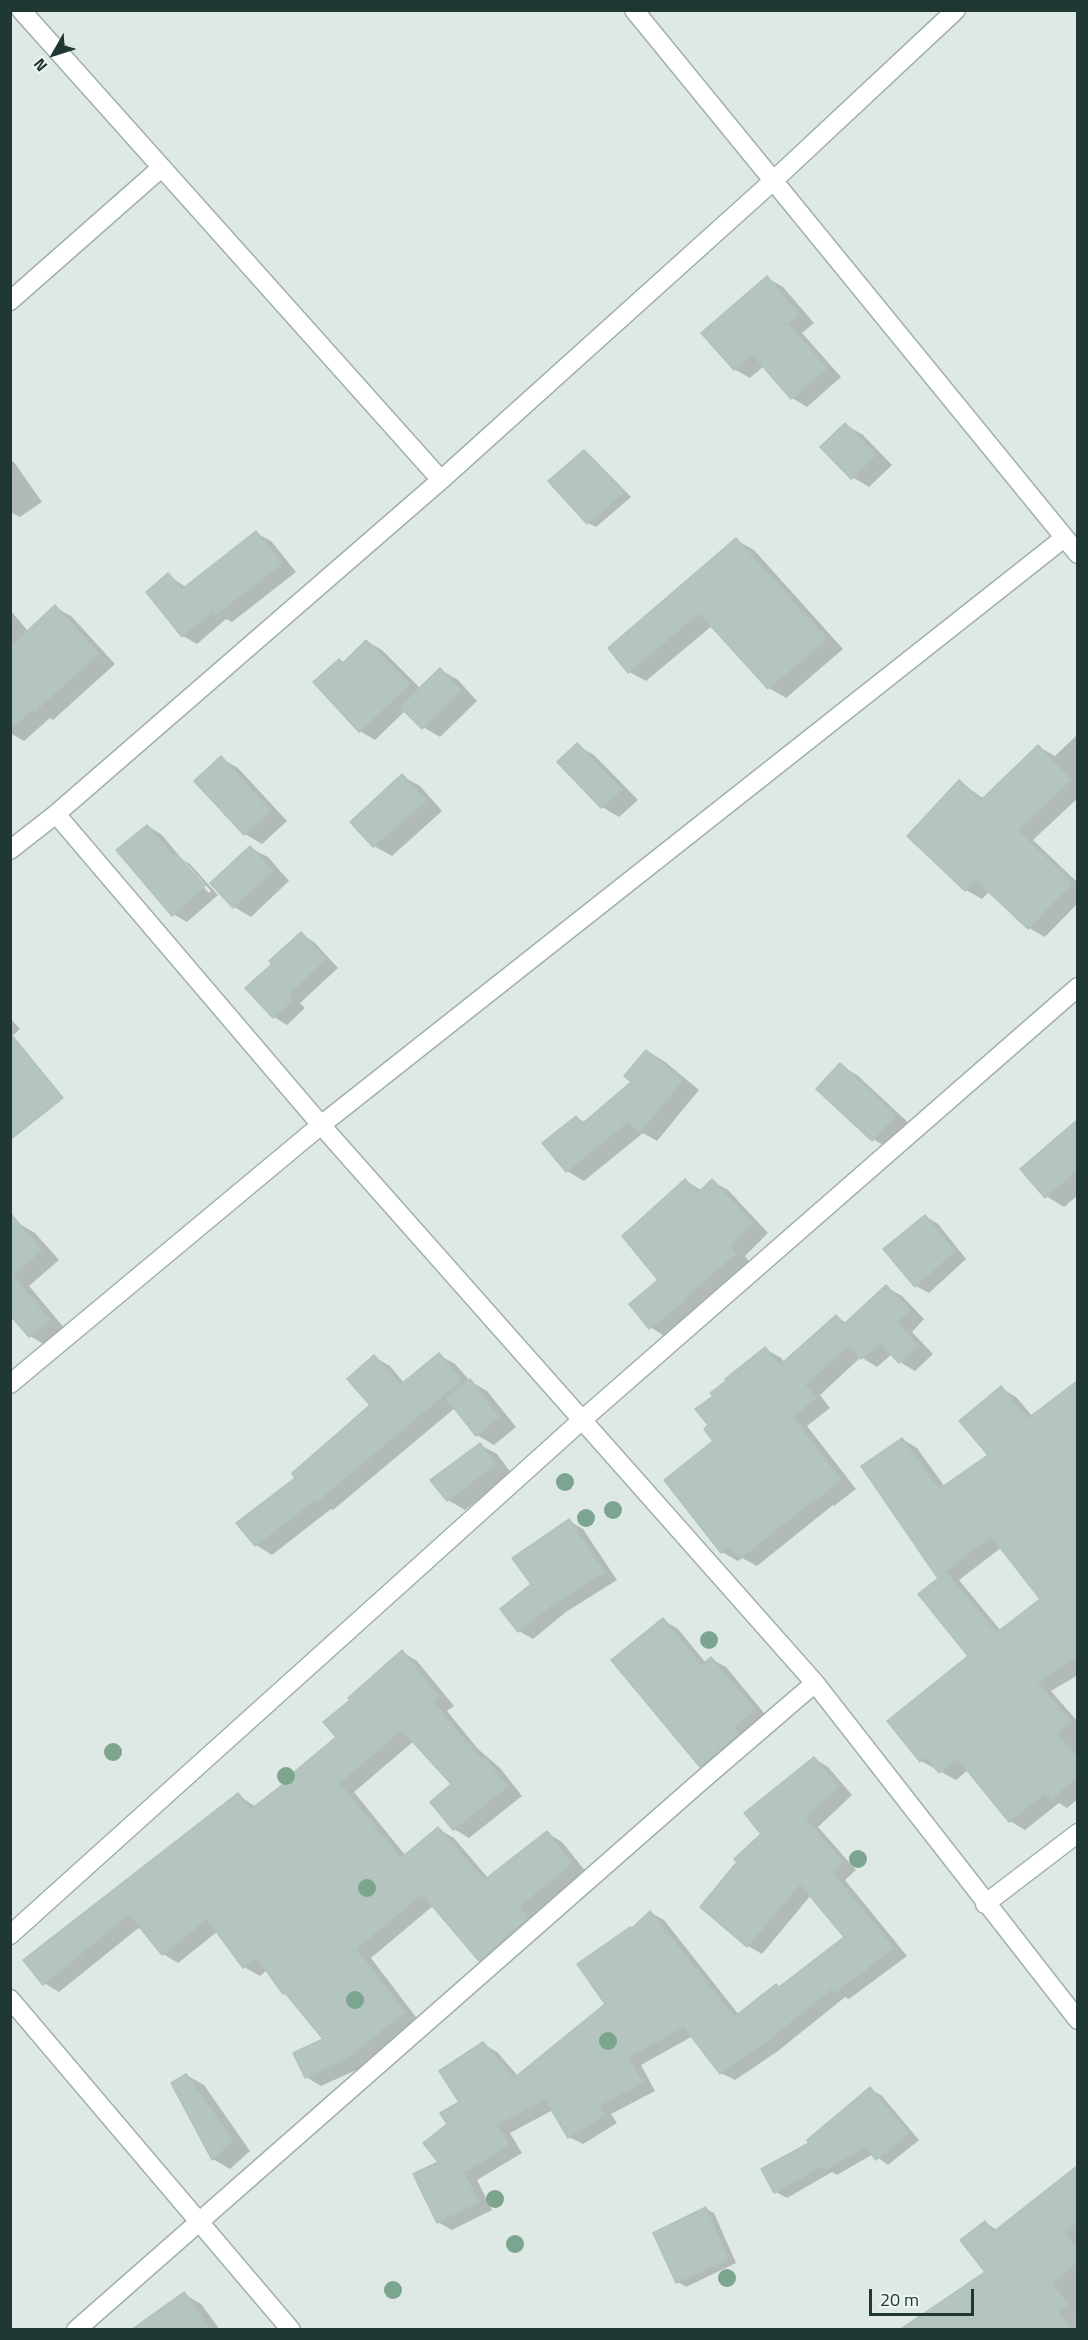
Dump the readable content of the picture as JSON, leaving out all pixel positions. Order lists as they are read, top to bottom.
{
  "scale_bar": "20 m",
  "north": "bottom left"
}
